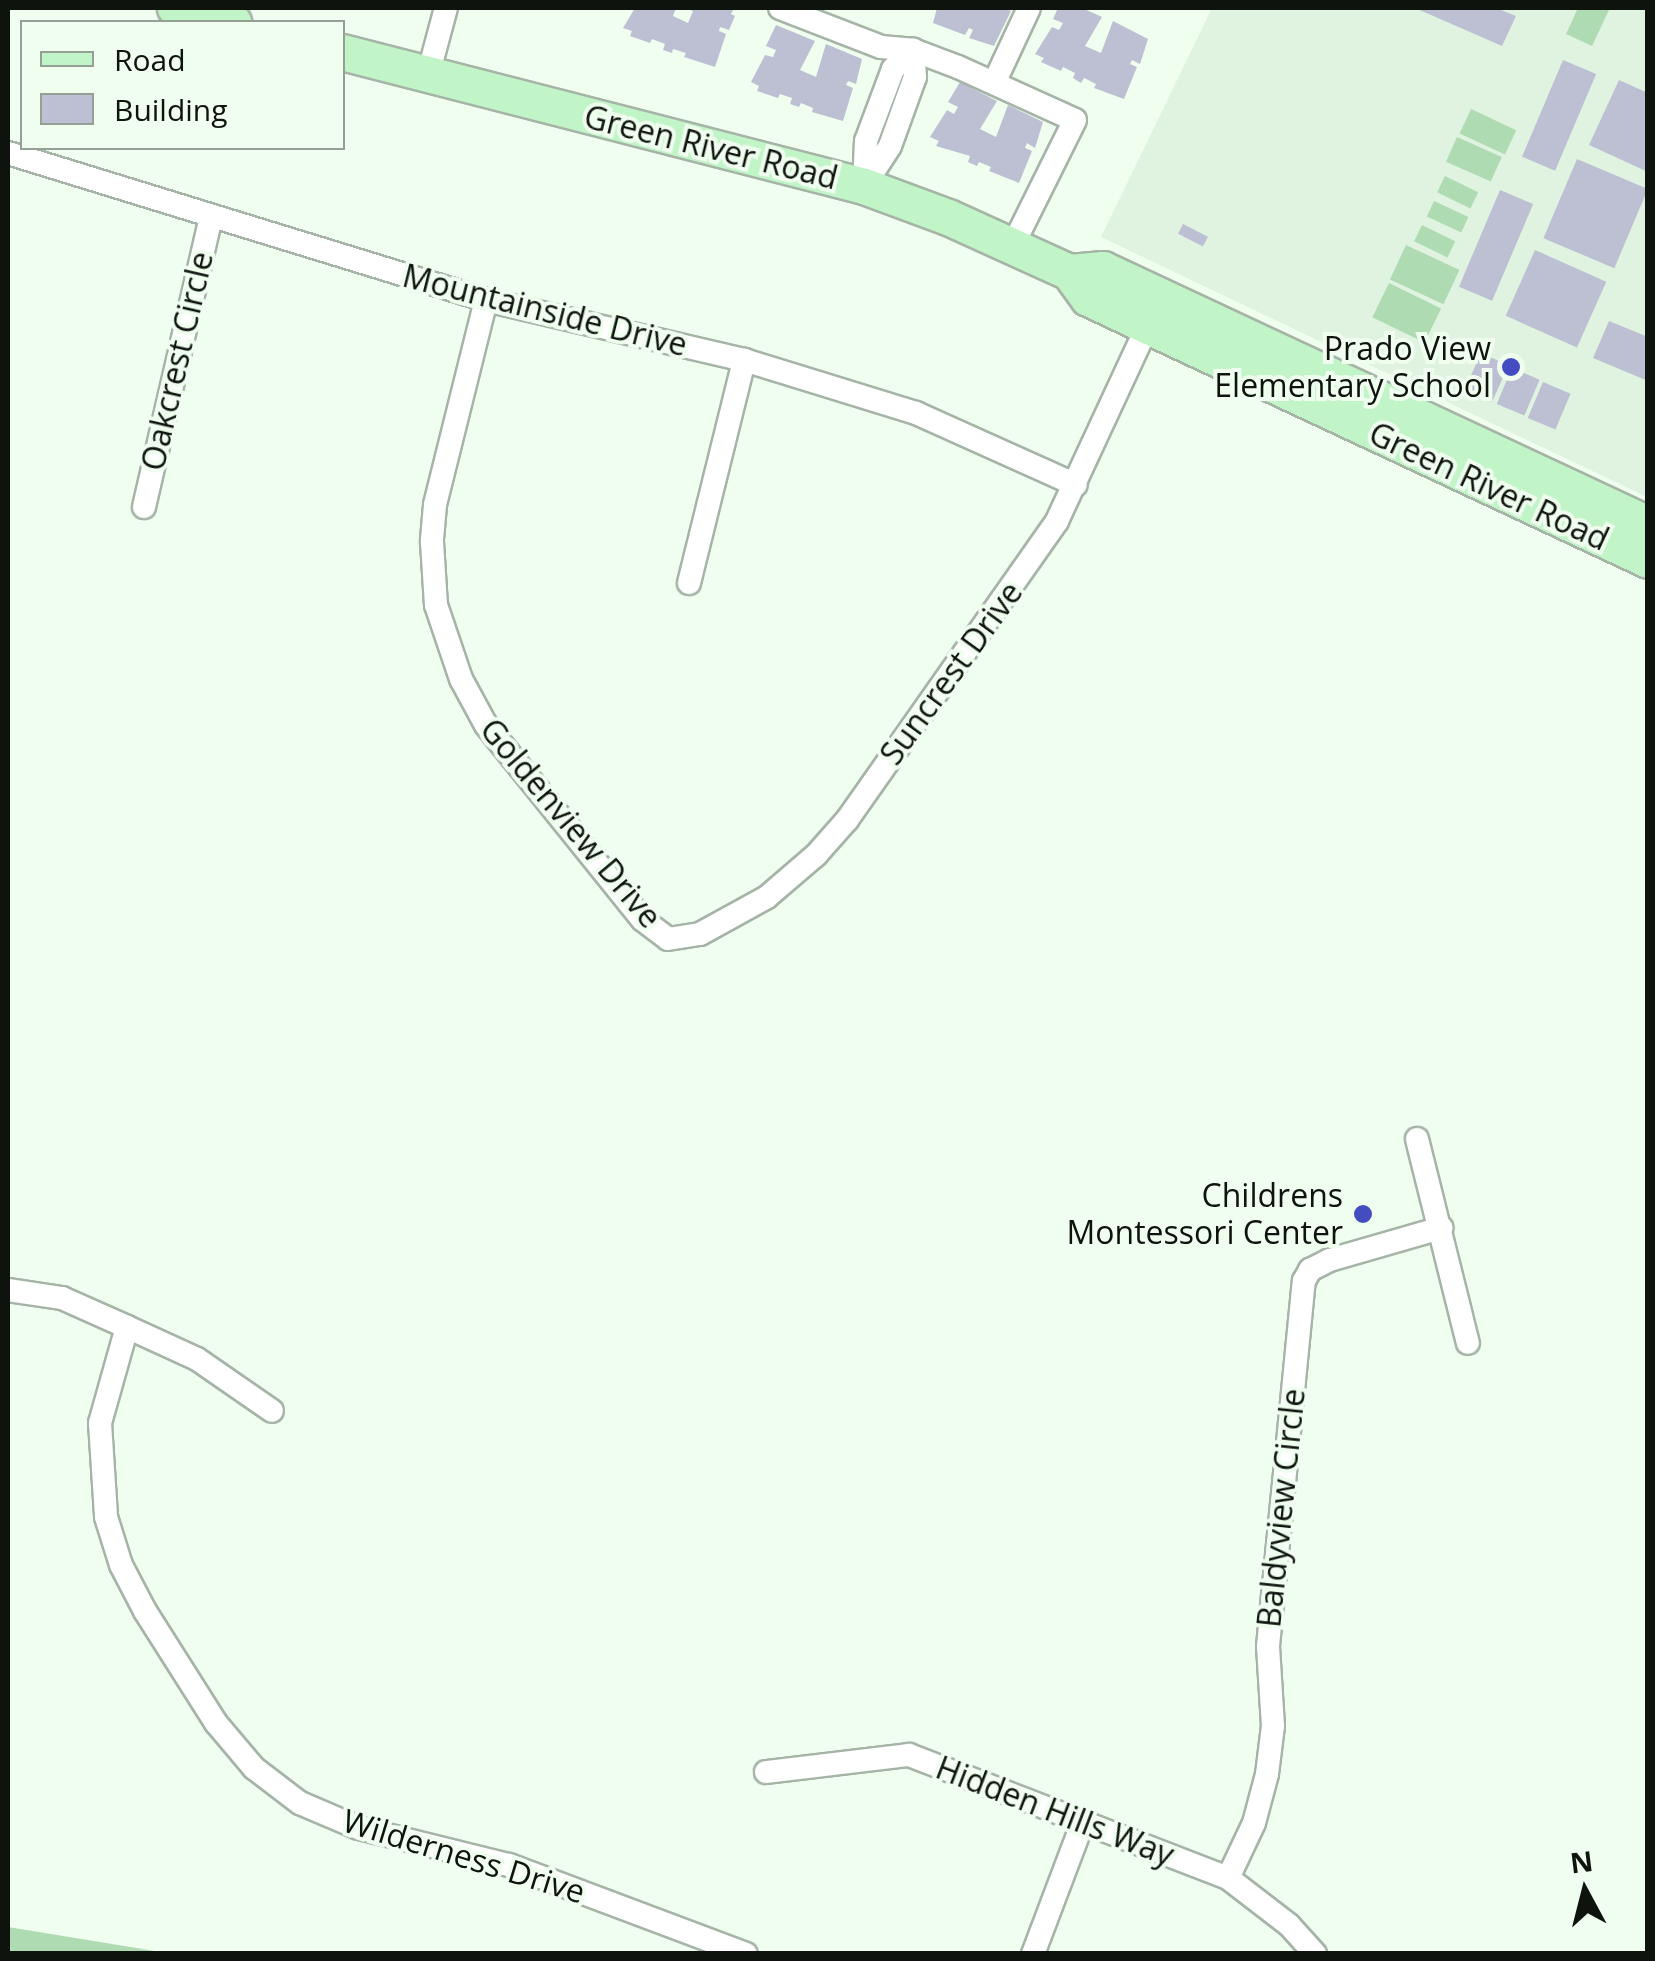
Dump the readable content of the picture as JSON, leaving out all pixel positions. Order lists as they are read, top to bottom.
{
  "streets": {
    "main road": ["Green River Road"],
    "street": [
      "Mountainside Drive",
      "Oakcrest Circle",
      "Suncrest Drive",
      "Goldenview Drive",
      "Baldyview Circle",
      "Hidden Hills Way",
      "Wilderness Drive"
    ]
  },
  "crossings": [
    ["Green River Road", "Suncrest Drive"],
    ["Mountainside Drive", "Oakcrest Circle"],
    ["Mountainside Drive", "Suncrest Drive"],
    ["Mountainside Drive", "Goldenview Drive"],
    ["Suncrest Drive", "Goldenview Drive"],
    ["Baldyview Circle", "Hidden Hills Way"]
  ],
  "places": ["Prado View Elementary School", "Childrens Montessori Center"],
  "legend": ["Road", "Building"],
  "north": "top"
}
